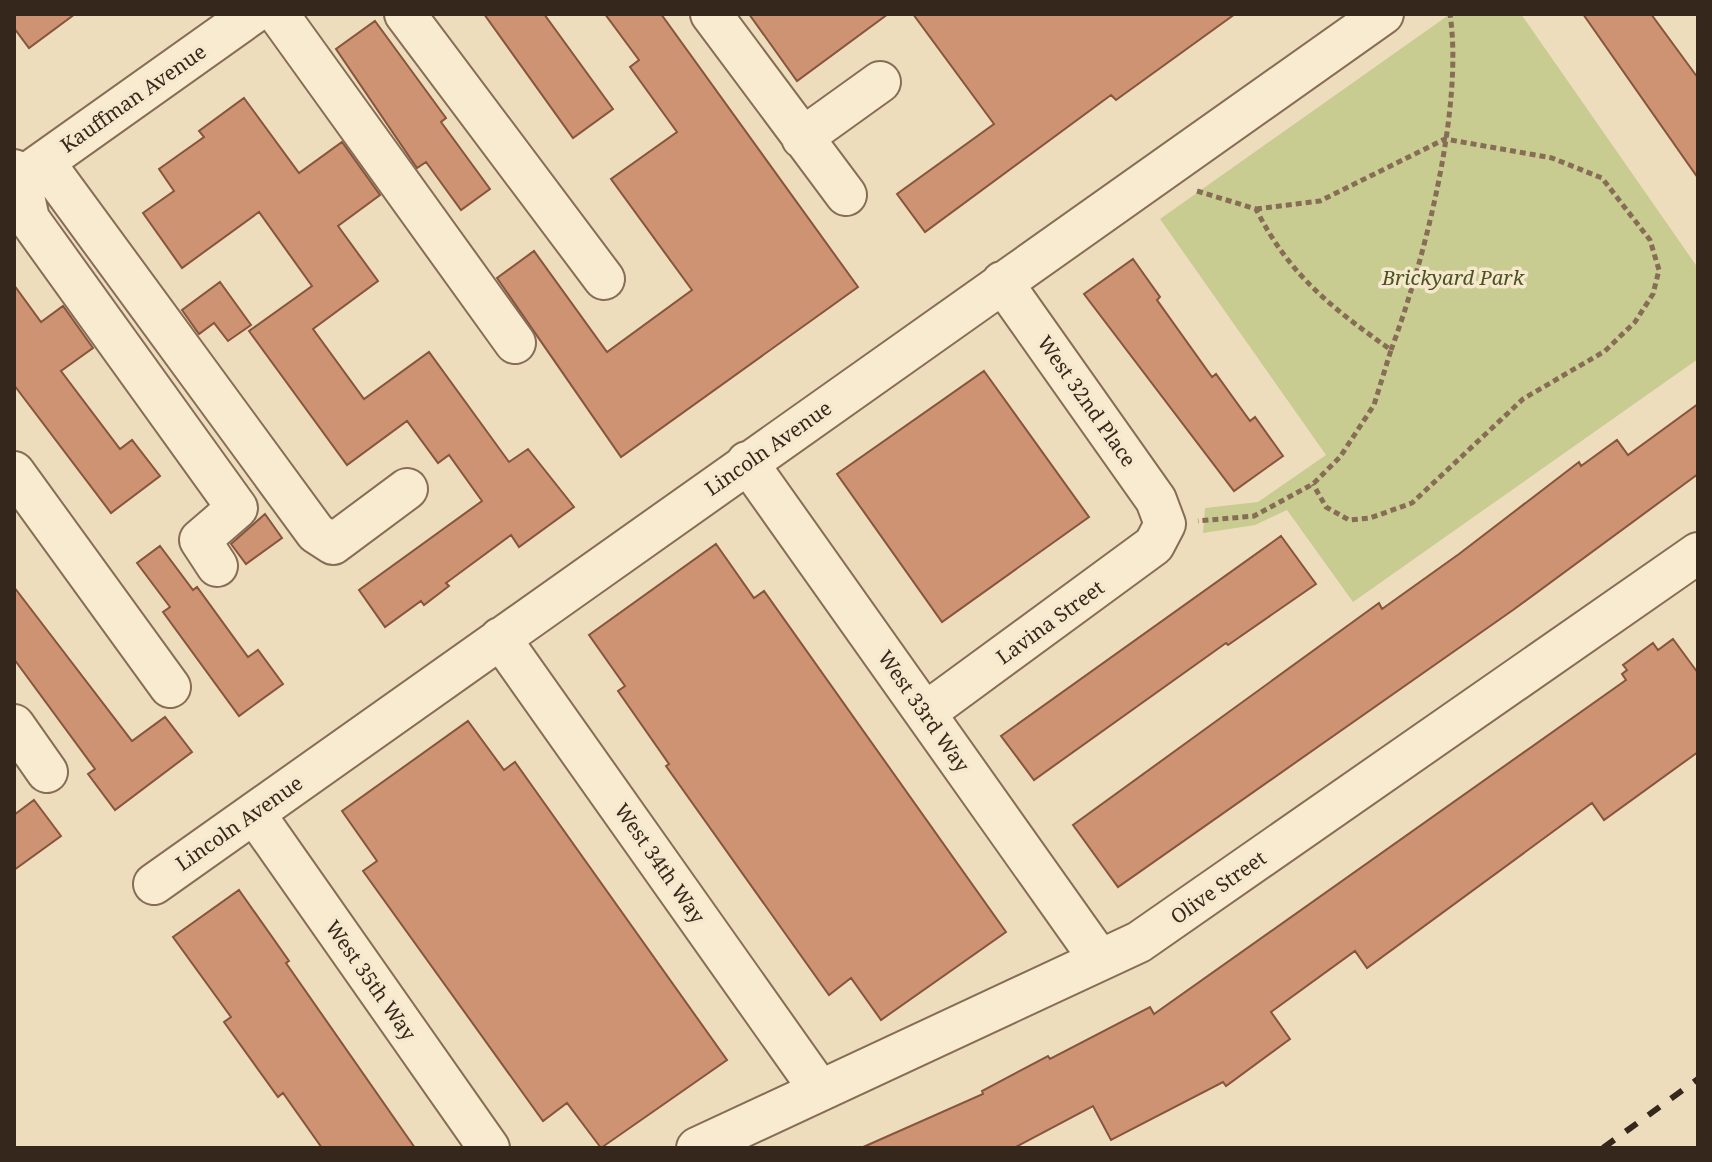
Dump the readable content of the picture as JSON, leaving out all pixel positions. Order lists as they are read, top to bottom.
{
  "streets": {
    "street": [
      "Kauffman Avenue",
      "West 32nd Place",
      "Lincoln Avenue",
      "Lavina Street",
      "West 33rd Way",
      "West 34th Way",
      "Olive Street",
      "West 35th Way"
    ]
  },
  "crossings": [
    ["West 32nd Place", "Lincoln Avenue"],
    ["West 32nd Place", "Lavina Street"],
    ["Lincoln Avenue", "West 33rd Way"],
    ["Lincoln Avenue", "West 34th Way"],
    ["Lincoln Avenue", "West 35th Way"],
    ["Lavina Street", "West 33rd Way"],
    ["West 33rd Way", "Olive Street"],
    ["West 34th Way", "Olive Street"]
  ],
  "parks": ["Brickyard Park"]
}
